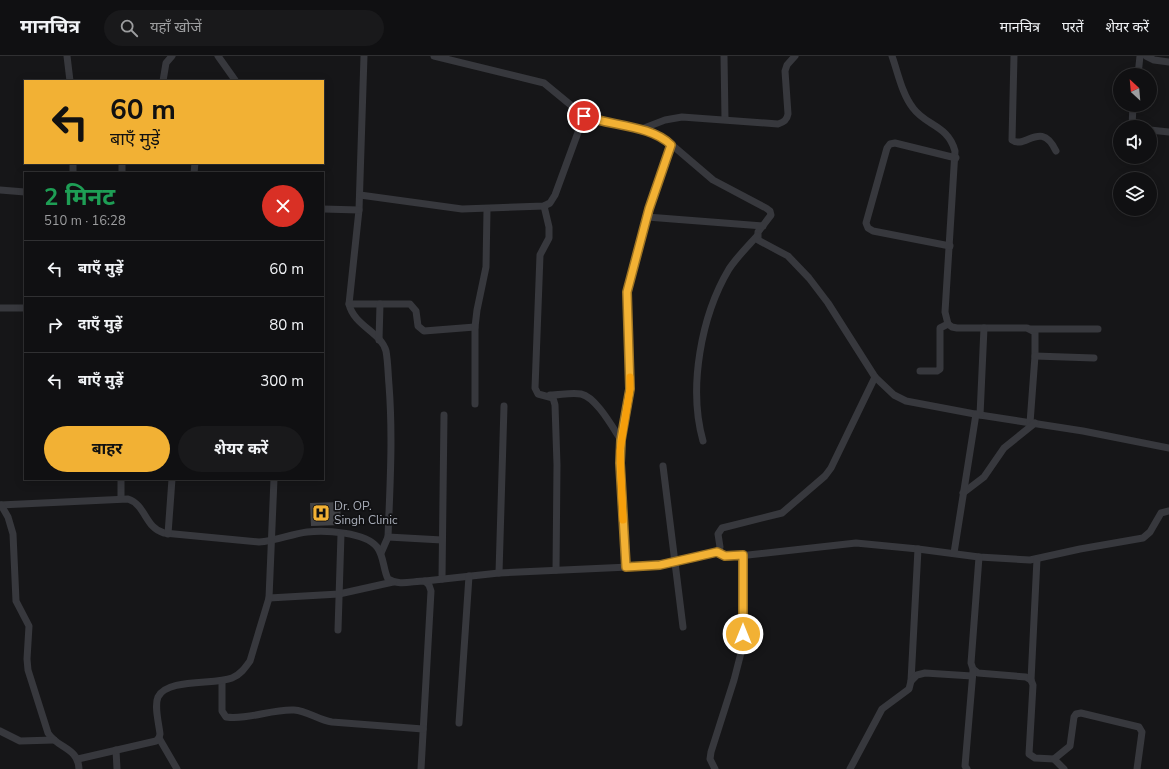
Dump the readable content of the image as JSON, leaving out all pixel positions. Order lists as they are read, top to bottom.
{
  "places": {
    "hospital": ["Dr. OP. Singh Clinic"]
  },
  "north": "top left",
  "page": {
    "header": "मानचित्र",
    "search": "यहाँ खोजें",
    "nav": ["मानचित्र", "परतें", "शेयर करें"],
    "turn": ["60 m", "बाएँ मुड़ें"],
    "heading": ["2 मिनट", "510 m · 16:28"],
    "list": [
      {
        "name": "बाएँ मुड़ें",
        "value": "60 m"
      },
      {
        "name": "दाएँ मुड़ें",
        "value": "80 m"
      },
      {
        "name": "बाएँ मुड़ें",
        "value": "300 m"
      }
    ],
    "buttons": ["बाहर", "शेयर करें"]
  }
}
